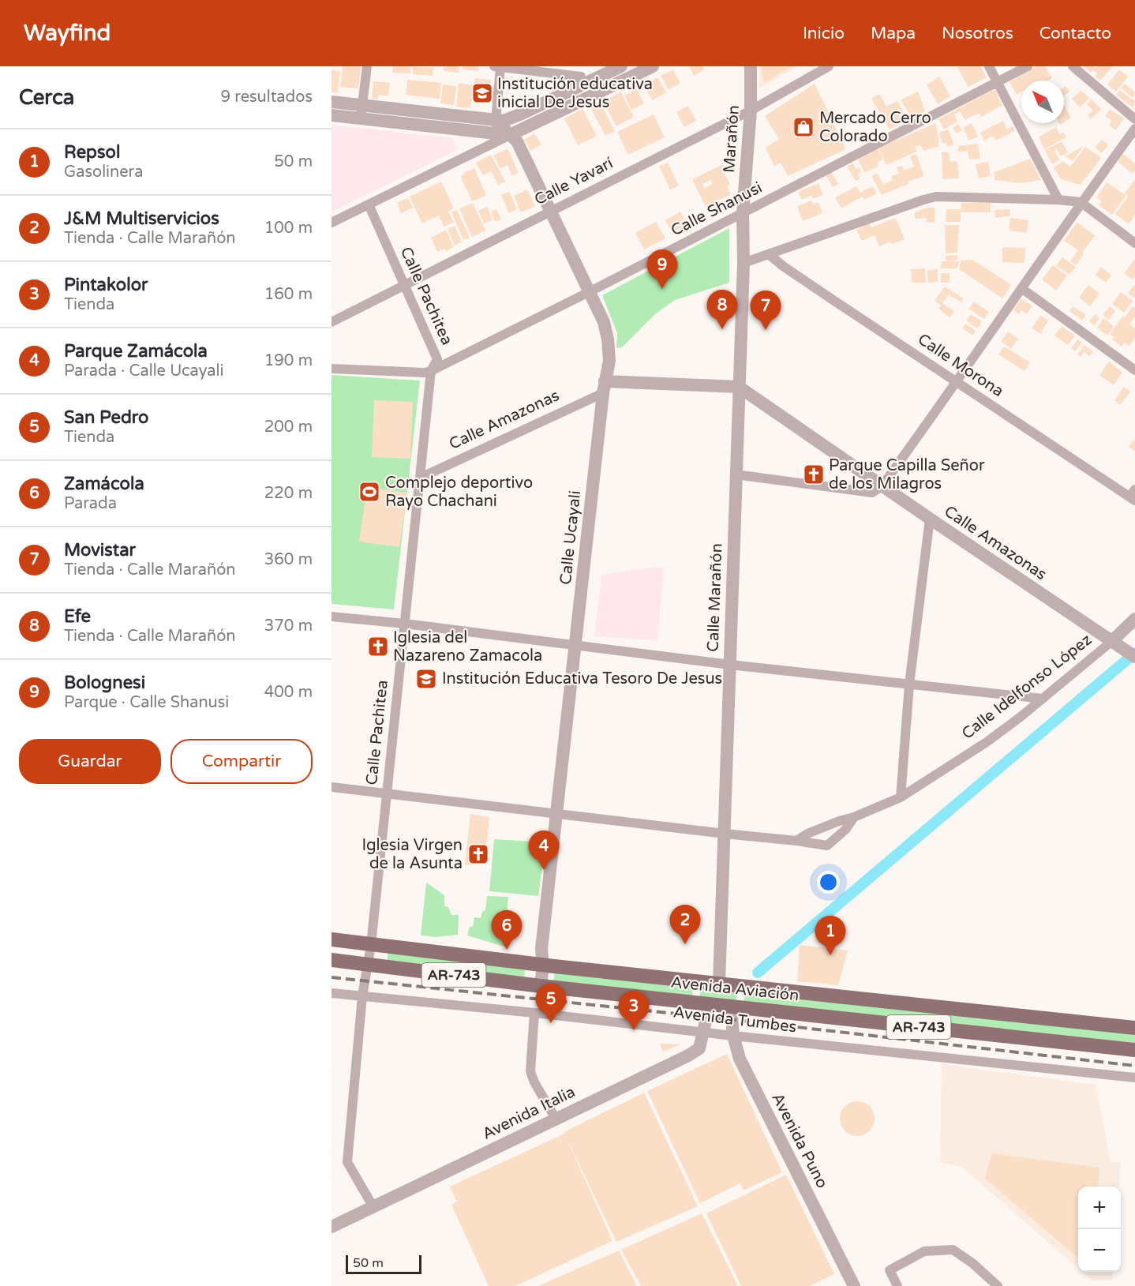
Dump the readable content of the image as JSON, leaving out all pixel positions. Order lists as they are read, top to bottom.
{
  "streets": {
    "main road": ["AR-743", "Avenida Aviación"],
    "street": [
      "Marañón",
      "Calle Yavarí",
      "Calle Shanusi",
      "Calle Pachitea",
      "Calle Morona",
      "Calle Amazonas",
      "Calle Ucayali",
      "Calle Marañón",
      "Calle Idelfonso López",
      "Avenida Tumbes",
      "Avenida Italia",
      "Avenida Puno"
    ]
  },
  "crossings": [
    ["Marañón", "Calle Yavarí"],
    ["Marañón", "Calle Shanusi"],
    ["Marañón", "Calle Marañón"],
    ["Calle Yavarí", "Calle Pachitea"],
    ["Calle Yavarí", "Calle Ucayali"],
    ["Calle Shanusi", "Calle Pachitea"],
    ["Calle Shanusi", "Calle Ucayali"],
    ["Calle Shanusi", "Calle Marañón"],
    ["Calle Pachitea", "Calle Amazonas"],
    ["Calle Pachitea", "Avenida Aviación"],
    ["Calle Pachitea", "Avenida Tumbes"],
    ["Calle Pachitea", "Avenida Italia"],
    ["Calle Amazonas", "Calle Ucayali"],
    ["Calle Amazonas", "Calle Marañón"],
    ["Calle Amazonas", "Calle Idelfonso López"],
    ["Calle Ucayali", "Avenida Aviación"],
    ["Calle Marañón", "Avenida Aviación"],
    ["Avenida Aviación", "Avenida Italia"],
    ["Avenida Aviación", "Avenida Puno"],
    ["Avenida Tumbes", "Avenida Italia"],
    ["Avenida Tumbes", "Avenida Puno"]
  ],
  "places": {
    "school or university": ["Institución educativa inicial De Jesus", "Institución Educativa Tesoro De Jesus"],
    "shop": ["Mercado Cerro Colorado"],
    "church": ["Parque Capilla Señor de los Milagros", "Iglesia del Nazareno Zamacola", "Iglesia Virgen de la Asunta"],
    "sports": ["Complejo deportivo Rayo Chachani"]
  },
  "scale_bar": "50 m",
  "north": "top left",
  "page": {
    "header": "Wayfind",
    "nav": [
      "Inicio",
      "Mapa",
      "Nosotros",
      "Contacto"
    ],
    "heading": ["Cerca", "9 resultados"],
    "list": [
      {
        "mark": "1",
        "name": "Repsol",
        "note": "Gasolinera",
        "value": "50 m"
      },
      {
        "mark": "2",
        "name": "J&M Multiservicios",
        "note": "Tienda · Calle Marañón",
        "value": "100 m"
      },
      {
        "mark": "3",
        "name": "Pintakolor",
        "note": "Tienda",
        "value": "160 m"
      },
      {
        "mark": "4",
        "name": "Parque Zamácola",
        "note": "Parada · Calle Ucayali",
        "value": "190 m"
      },
      {
        "mark": "5",
        "name": "San Pedro",
        "note": "Tienda",
        "value": "200 m"
      },
      {
        "mark": "6",
        "name": "Zamácola",
        "note": "Parada",
        "value": "220 m"
      },
      {
        "mark": "7",
        "name": "Movistar",
        "note": "Tienda · Calle Marañón",
        "value": "360 m"
      },
      {
        "mark": "8",
        "name": "Efe",
        "note": "Tienda · Calle Marañón",
        "value": "370 m"
      },
      {
        "mark": "9",
        "name": "Bolognesi",
        "note": "Parque · Calle Shanusi",
        "value": "400 m"
      }
    ],
    "pins": [
      "9",
      "8",
      "7",
      "4",
      "2",
      "6",
      "1",
      "5",
      "3"
    ],
    "buttons": ["Guardar", "Compartir"],
    "map_buttons": ["+", "−"],
    "scale": "50 m"
  }
}
